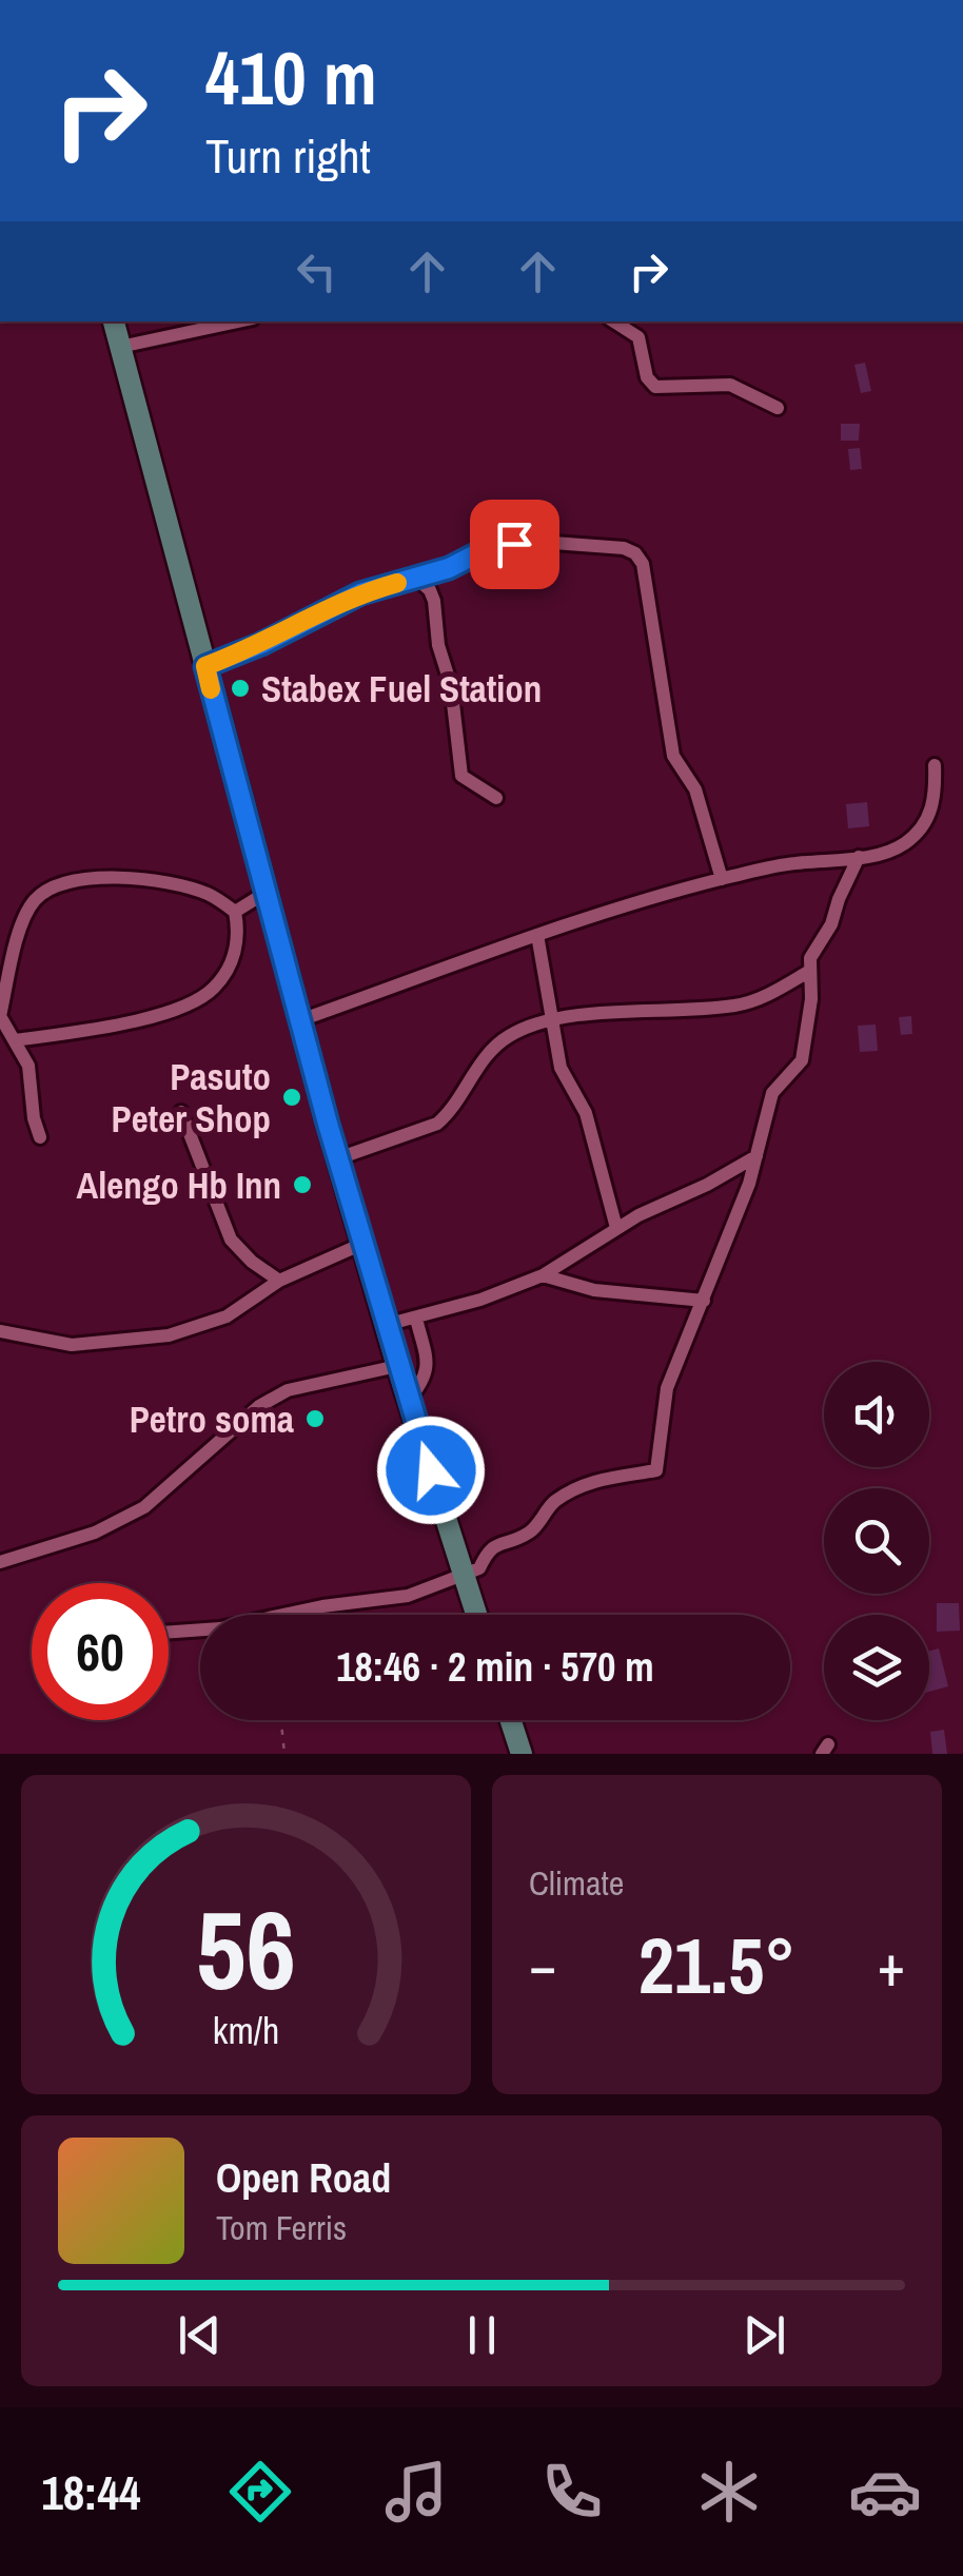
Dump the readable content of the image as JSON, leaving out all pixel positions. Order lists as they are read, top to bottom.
{
  "places": [
    "Stabex Fuel Station",
    "Pasuto Peter Shop",
    "Alengo Hb Inn",
    "Petro soma"
  ],
  "page": {
    "turn": ["410 m", "Turn right"],
    "limit": "60",
    "trip": "18:46 · 2 min · 570 m",
    "tile": "Climate",
    "heat": ["−", "21.5°", "+"],
    "song": ["Open Road", "Tom Ferris"],
    "tabs": "18:44",
    "gauge": ["56", "km/h"]
  }
}
